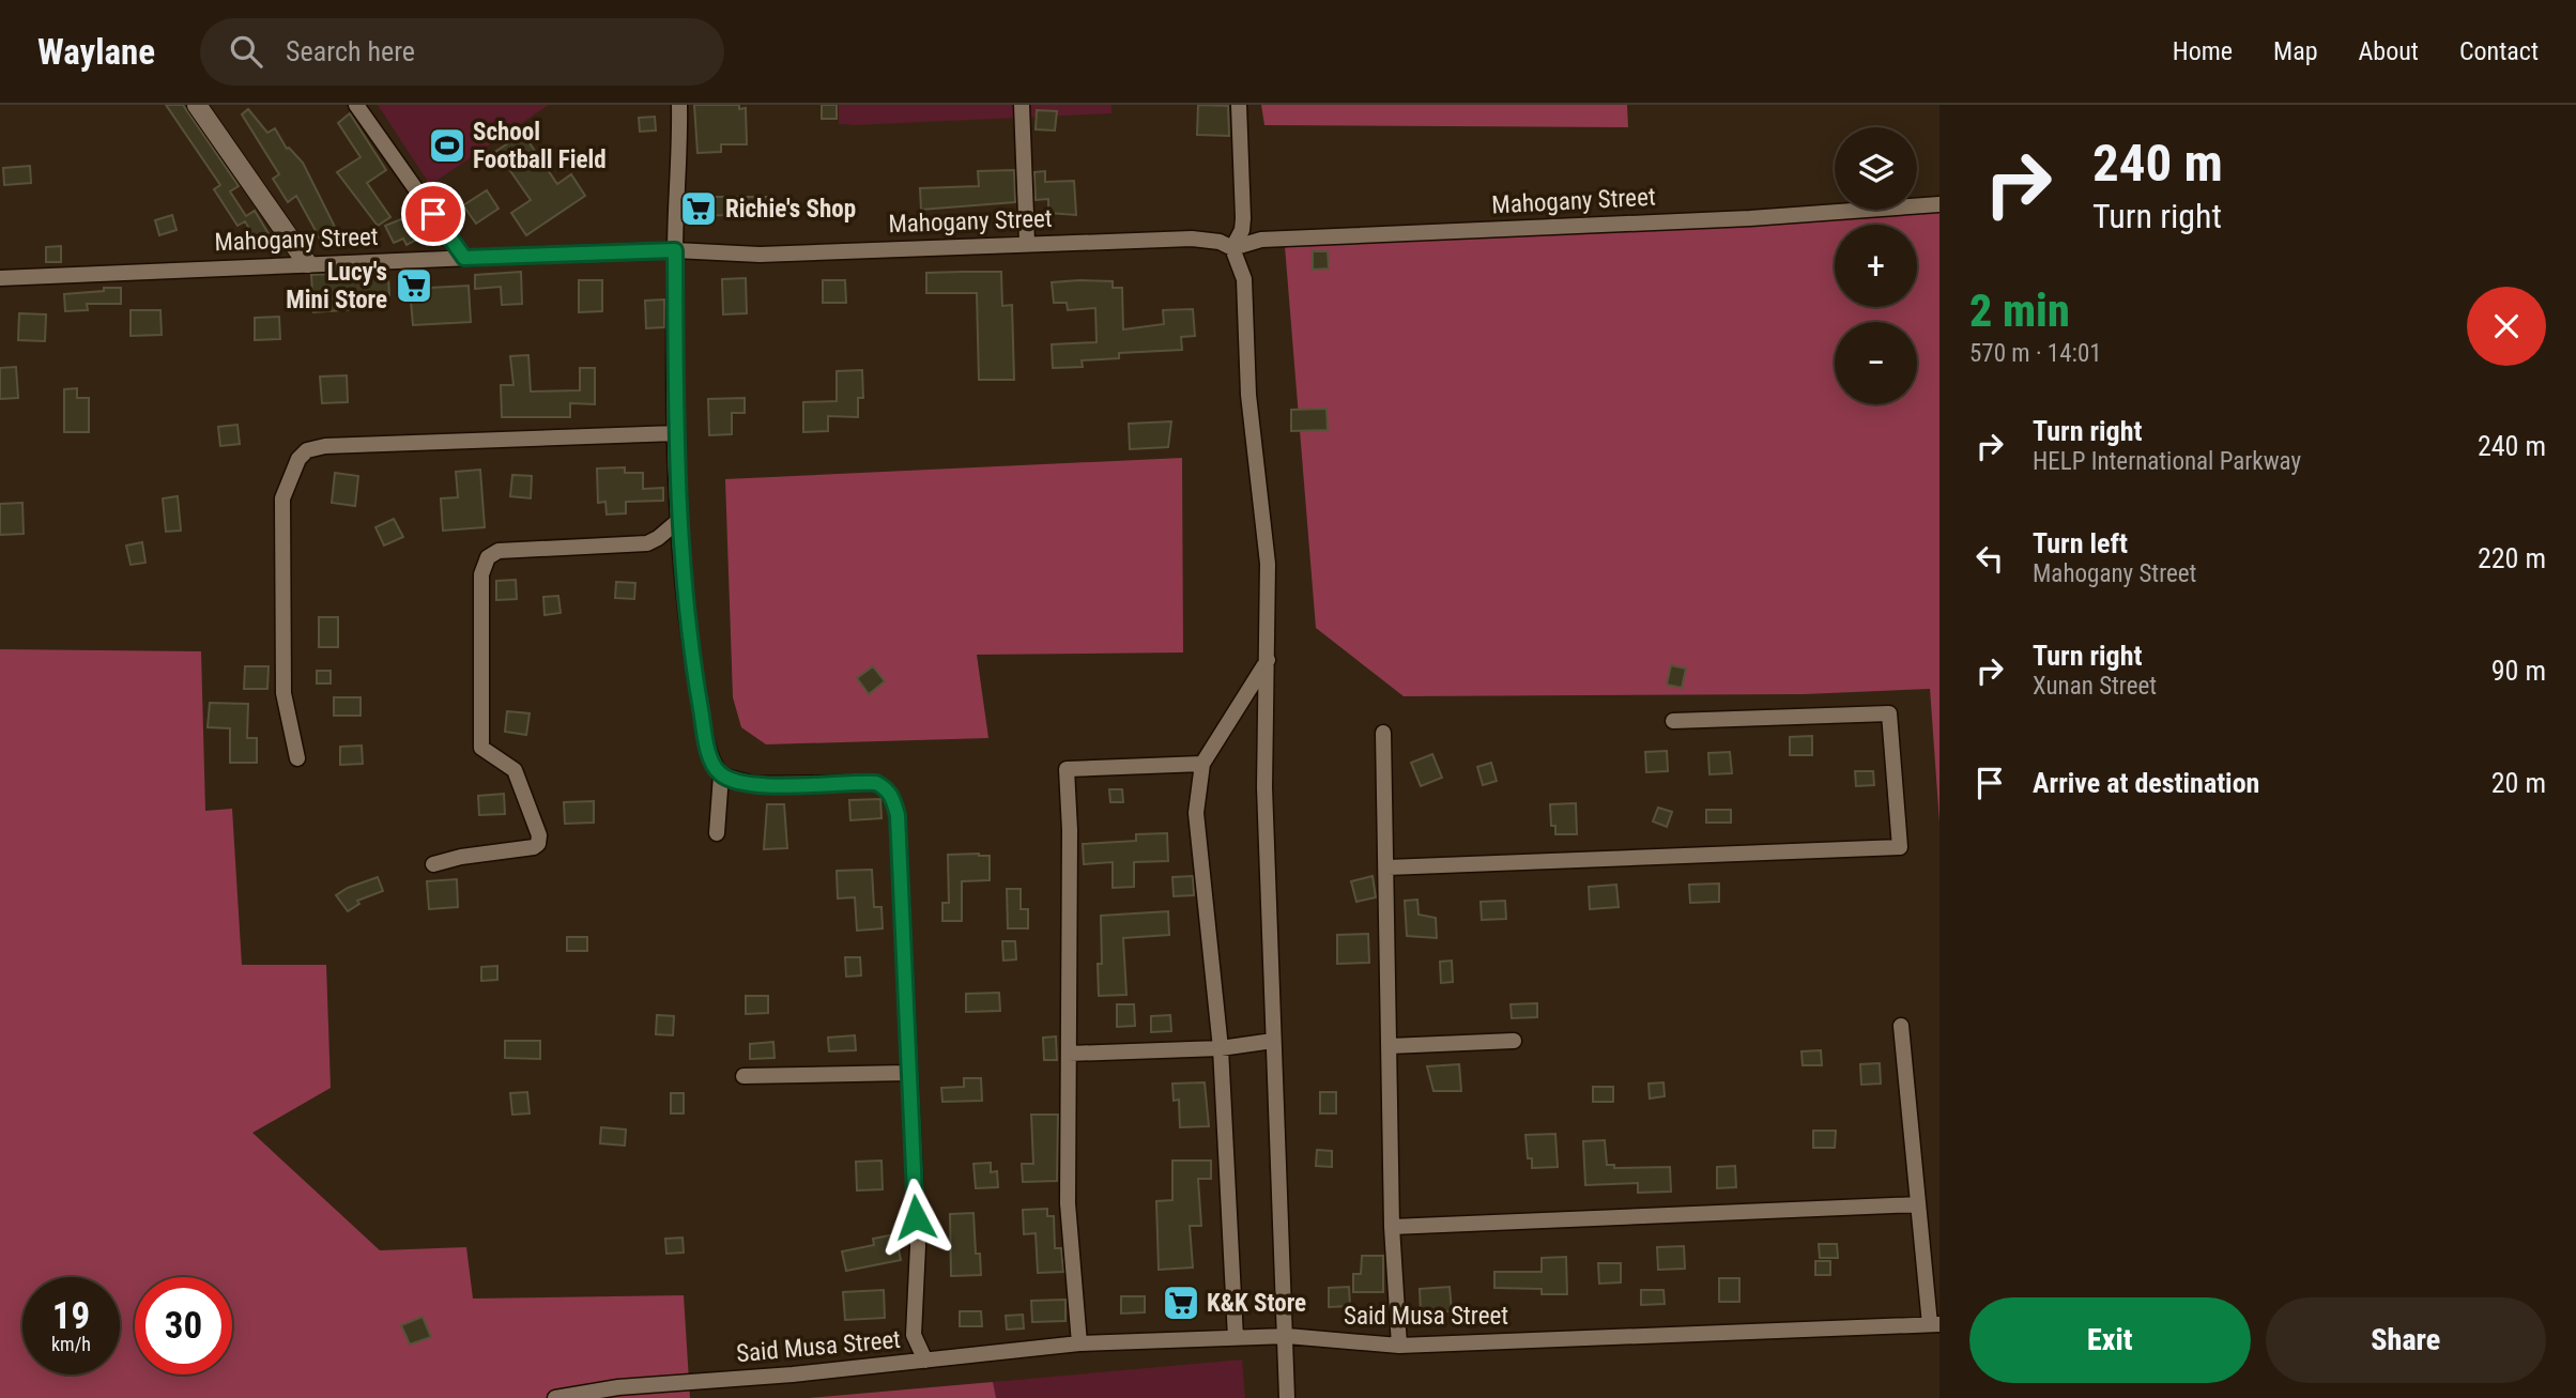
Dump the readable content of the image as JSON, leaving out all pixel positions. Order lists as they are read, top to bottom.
{
  "streets": {
    "street": ["Mahogany Street", "Said Musa Street"]
  },
  "places": {
    "sports": ["School Football Field"],
    "supermarket": ["Richie's Shop", "Lucy's Mini Store", "K&K Store"]
  },
  "page": {
    "header": "Waylane",
    "search": "Search here",
    "nav": [
      "Home",
      "Map",
      "About",
      "Contact"
    ],
    "turn": ["240 m", "Turn right"],
    "map_buttons": ["+", "−"],
    "heading": ["2 min", "570 m · 14:01"],
    "list": [
      {
        "name": "Turn right",
        "note": "HELP International Parkway",
        "value": "240 m"
      },
      {
        "name": "Turn left",
        "note": "Mahogany Street",
        "value": "220 m"
      },
      {
        "name": "Turn right",
        "note": "Xunan Street",
        "value": "90 m"
      },
      {
        "name": "Arrive at destination",
        "value": "20 m"
      }
    ],
    "speed": "19 km/h",
    "limit": "30",
    "buttons": ["Exit", "Share"]
  }
}
